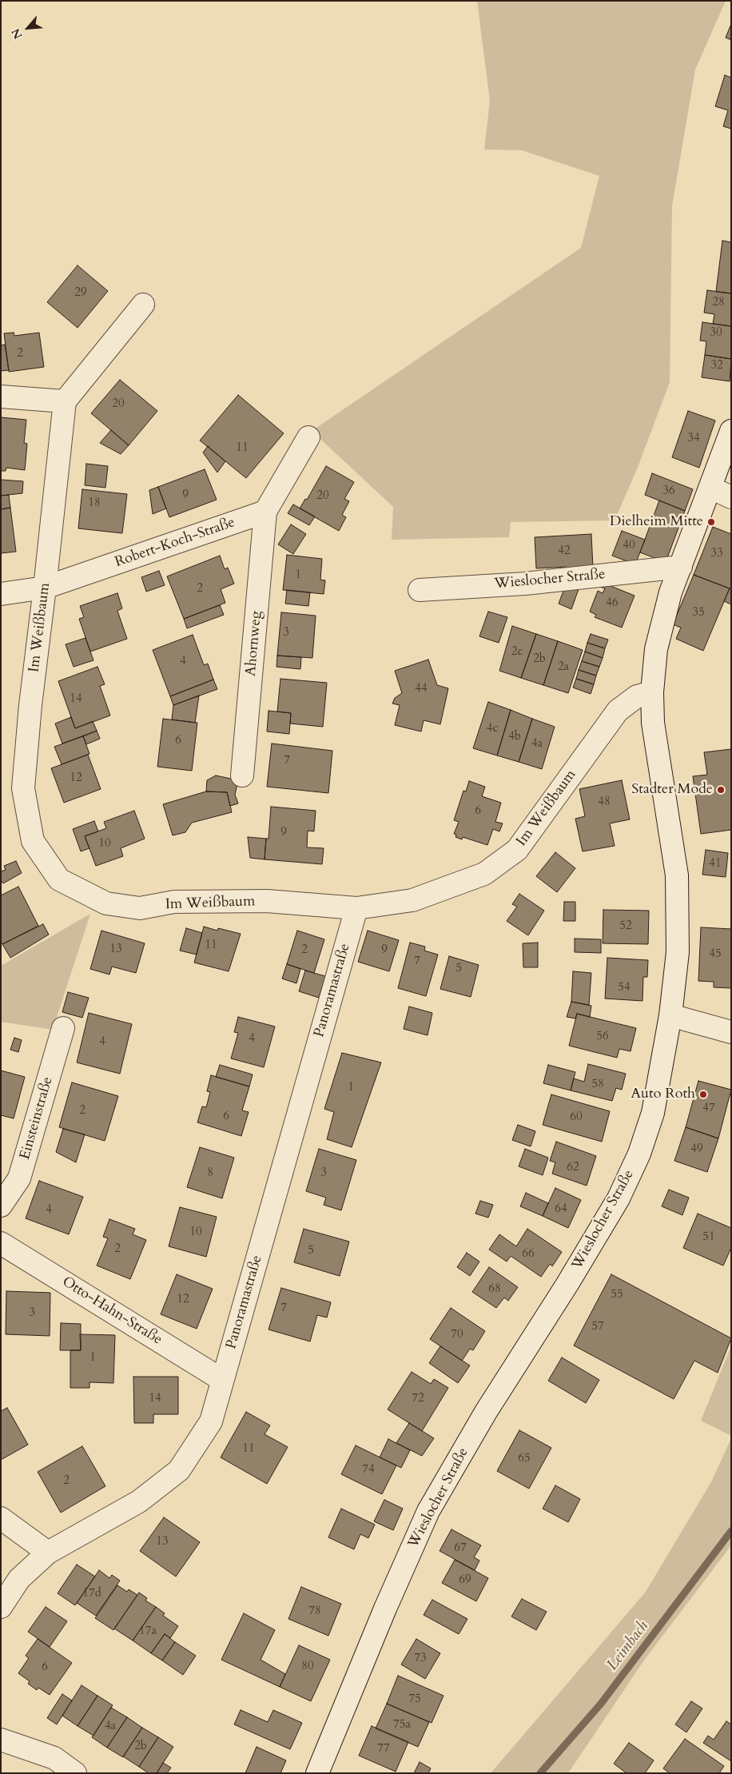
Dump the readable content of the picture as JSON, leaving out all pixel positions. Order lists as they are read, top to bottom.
{
  "streets": {
    "street": [
      "Robert-Koch-Straße",
      "Wieslocher Straße",
      "Im Weißbaum",
      "Ahornweg",
      "Panoramastraße",
      "Einsteinstraße",
      "Otto-Hahn-Straße"
    ]
  },
  "crossings": [
    ["Robert-Koch-Straße", "Im Weißbaum"],
    ["Robert-Koch-Straße", "Ahornweg"],
    ["Wieslocher Straße", "Im Weißbaum"],
    ["Im Weißbaum", "Panoramastraße"],
    ["Panoramastraße", "Otto-Hahn-Straße"]
  ],
  "water": ["Leimbach"],
  "places": ["Dielheim Mitte", "Stadter Mode", "Auto Roth"],
  "house_numbers": [
    "29",
    "28",
    "30",
    "2",
    "32",
    "20",
    "34",
    "11",
    "36",
    "9",
    "20",
    "18",
    "40",
    "42",
    "33",
    "1",
    "2",
    "46",
    "35",
    "3",
    "2c",
    "2b",
    "4",
    "2a",
    "44",
    "14",
    "4c",
    "4b",
    "6",
    "4a",
    "7",
    "12",
    "48",
    "6",
    "9",
    "10",
    "41",
    "52",
    "11",
    "13",
    "2",
    "9",
    "45",
    "7",
    "5",
    "54",
    "56",
    "4",
    "4",
    "58",
    "1",
    "47",
    "2",
    "6",
    "60",
    "49",
    "62",
    "8",
    "3",
    "64",
    "4",
    "10",
    "51",
    "2",
    "5",
    "66",
    "68",
    "55",
    "12",
    "7",
    "3",
    "57",
    "70",
    "1",
    "14",
    "72",
    "11",
    "65",
    "74",
    "2",
    "13",
    "67",
    "69",
    "17d",
    "78",
    "17a",
    "73",
    "80",
    "6",
    "75",
    "75a",
    "4a",
    "2b",
    "77"
  ],
  "north": "bottom left"
}
